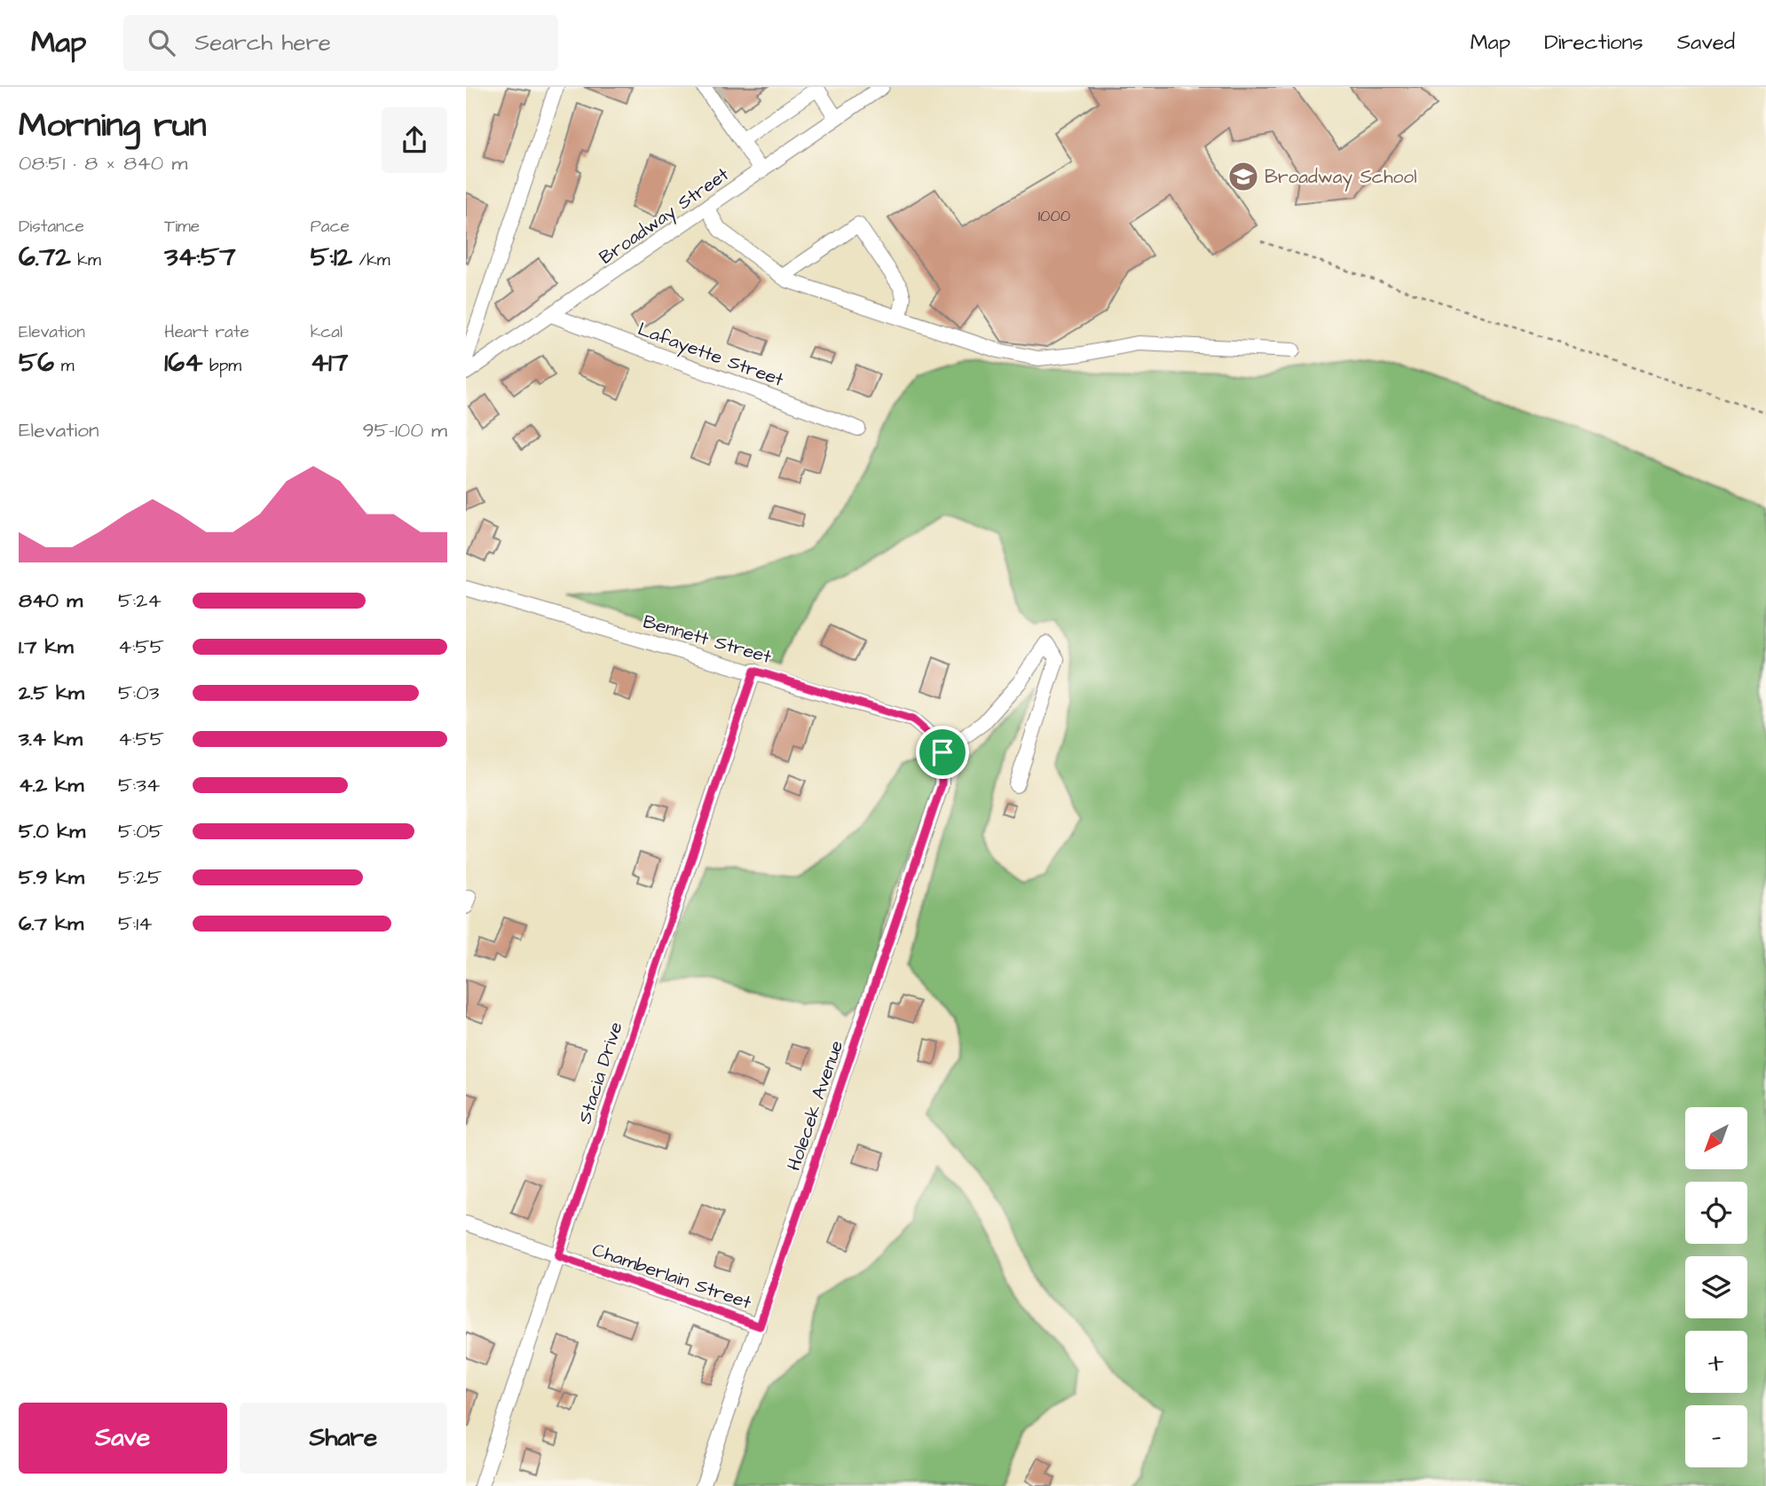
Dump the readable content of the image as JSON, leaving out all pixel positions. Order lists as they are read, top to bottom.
{
  "streets": {
    "street": [
      "Broadway Street",
      "Lafayette Street",
      "Bennett Street",
      "Stacia Drive",
      "Holecek Avenue",
      "Chamberlain Street"
    ]
  },
  "crossings": [
    ["Broadway Street", "Lafayette Street"],
    ["Bennett Street", "Stacia Drive"],
    ["Bennett Street", "Holecek Avenue"],
    ["Stacia Drive", "Chamberlain Street"],
    ["Holecek Avenue", "Chamberlain Street"]
  ],
  "places": {
    "school or university": ["Broadway School"]
  },
  "house_numbers": ["1000"],
  "north": "bottom left",
  "page": {
    "header": "Map",
    "search": "Search here",
    "nav": ["Map", "Directions", "Saved"],
    "heading": ["Morning run", "08:51 · 8 × 840 m"],
    "stats": [
      ["Distance", "6.72 km"],
      ["Time", "34:57"],
      ["Pace", "5:12 /km"],
      ["Elevation", "56 m"],
      ["Heart rate", "164 bpm"],
      ["kcal", "417"]
    ],
    "chart": ["Elevation", "95–100 m"],
    "list": [
      {
        "name": "840 m",
        "note": "5:24"
      },
      {
        "name": "1.7 km",
        "note": "4:55"
      },
      {
        "name": "2.5 km",
        "note": "5:03"
      },
      {
        "name": "3.4 km",
        "note": "4:55"
      },
      {
        "name": "4.2 km",
        "note": "5:34"
      },
      {
        "name": "5.0 km",
        "note": "5:05"
      },
      {
        "name": "5.9 km",
        "note": "5:25"
      },
      {
        "name": "6.7 km",
        "note": "5:14"
      }
    ],
    "map_buttons": ["+", "−"],
    "buttons": ["Save", "Share"]
  }
}
